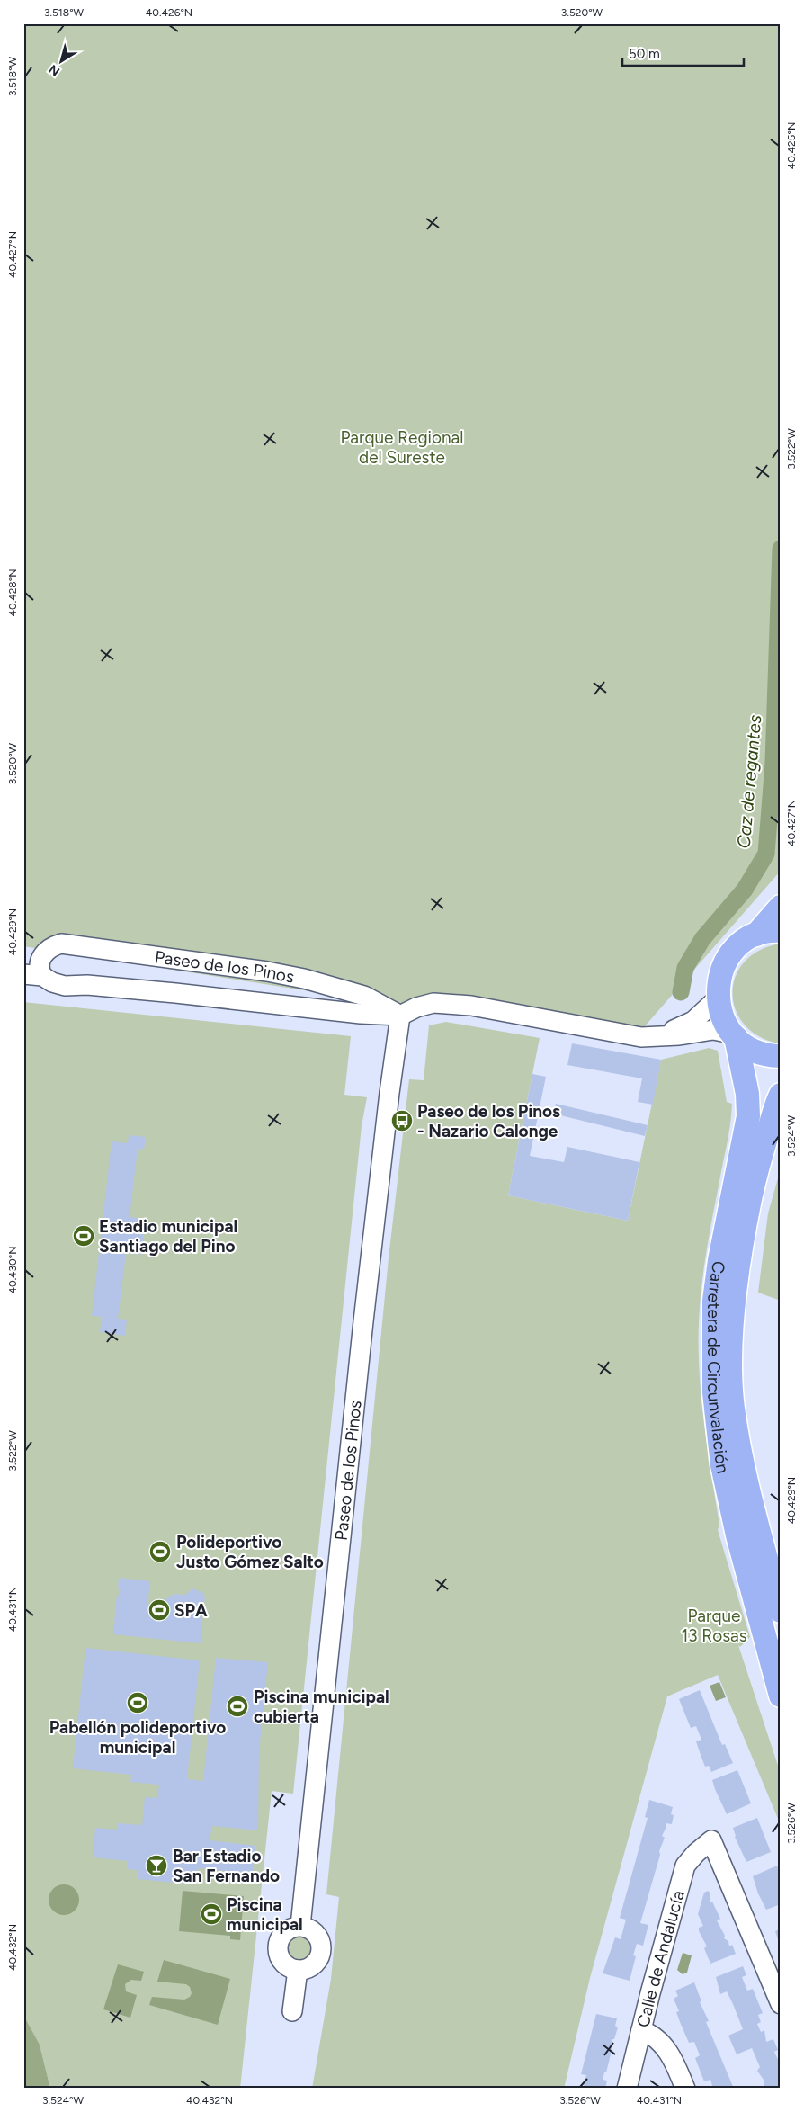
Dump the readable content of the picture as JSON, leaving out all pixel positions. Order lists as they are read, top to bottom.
{
  "streets": {
    "main road": ["Carretera de Circunvalación"],
    "street": ["Paseo de los Pinos", "Calle de Andalucía"]
  },
  "crossings": [
    ["Paseo de los Pinos", "Carretera de Circunvalación"]
  ],
  "water": ["Caz de regantes"],
  "parks": ["Parque Regional del Sureste", "Parque 13 Rosas"],
  "places": {
    "bus stop": ["Paseo de los Pinos - Nazario Calonge"],
    "sports": [
      "Estadio municipal Santiago del Pino",
      "Polideportivo Justo Gómez Salto",
      "SPA",
      "Pabellón polideportivo municipal",
      "Piscina municipal cubierta",
      "Piscina municipal"
    ],
    "bar": ["Bar Estadio San Fernando"]
  },
  "scale_bar": "50 m",
  "north": "bottom left",
  "coordinates": [
    "3.518°W",
    "40.426°N",
    "3.520°W",
    "40.425°N",
    "40.427°N",
    "3.522°W",
    "40.428°N",
    "40.429°N",
    "3.524°W",
    "40.430°N",
    "40.431°N",
    "3.526°W",
    "40.432°N"
  ]
}
